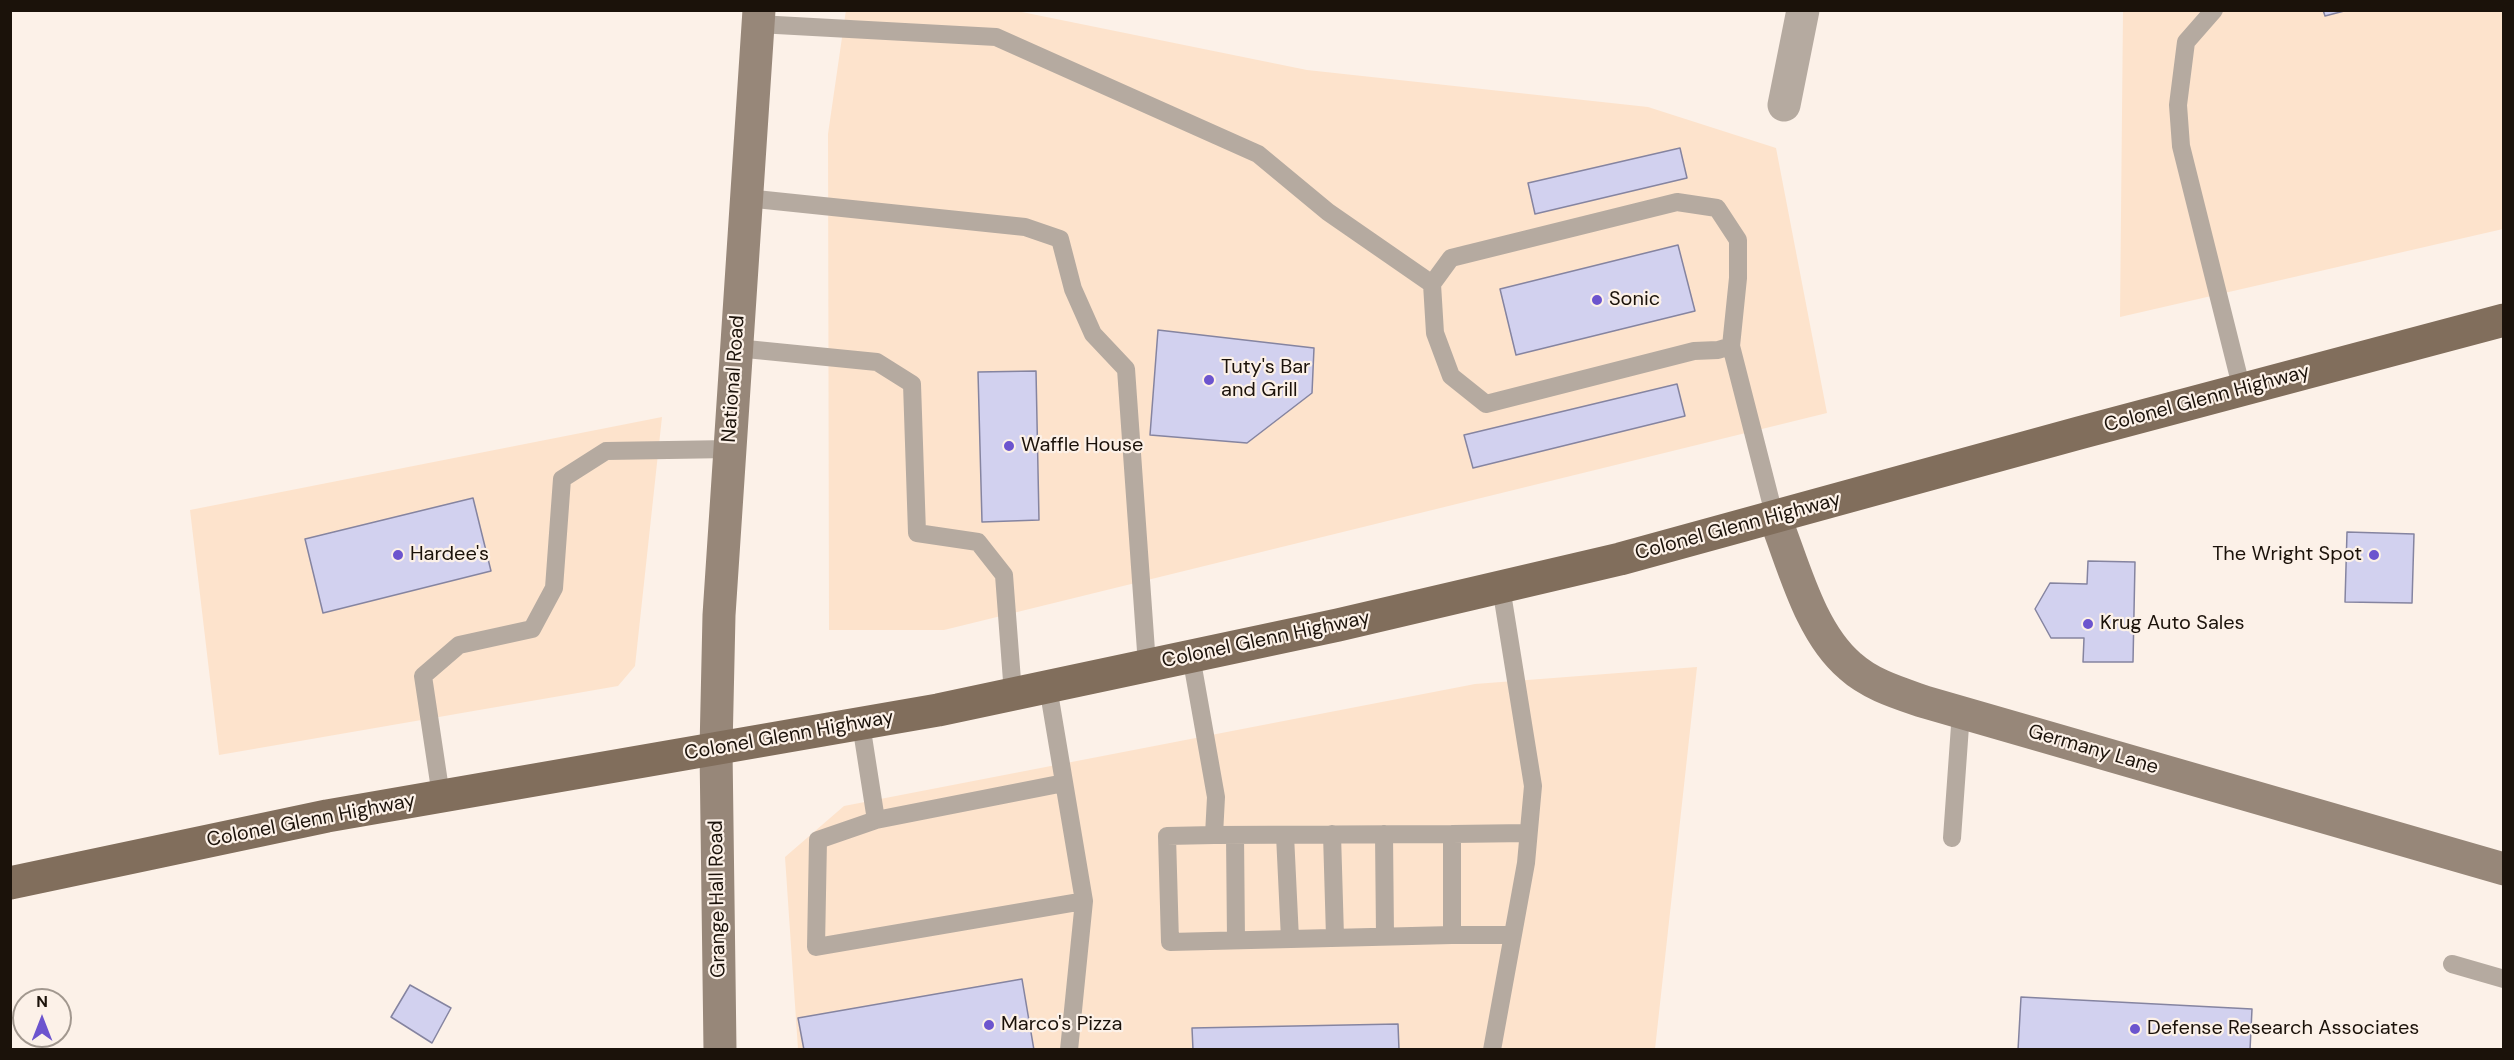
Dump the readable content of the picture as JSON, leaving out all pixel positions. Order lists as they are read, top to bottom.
{
  "streets": {
    "main road": [
      "National Road",
      "Colonel Glenn Highway",
      "Germany Lane",
      "Grange Hall Road"
    ]
  },
  "crossings": [
    ["National Road", "Colonel Glenn Highway"],
    ["National Road", "Grange Hall Road"],
    ["Colonel Glenn Highway", "Germany Lane"],
    ["Colonel Glenn Highway", "Grange Hall Road"]
  ],
  "places": [
    "Sonic",
    "Tuty's Bar and Grill",
    "Waffle House",
    "Hardee's",
    "The Wright Spot",
    "Krug Auto Sales",
    "Marco's Pizza",
    "Defense Research Associates"
  ],
  "north": "top"
}
